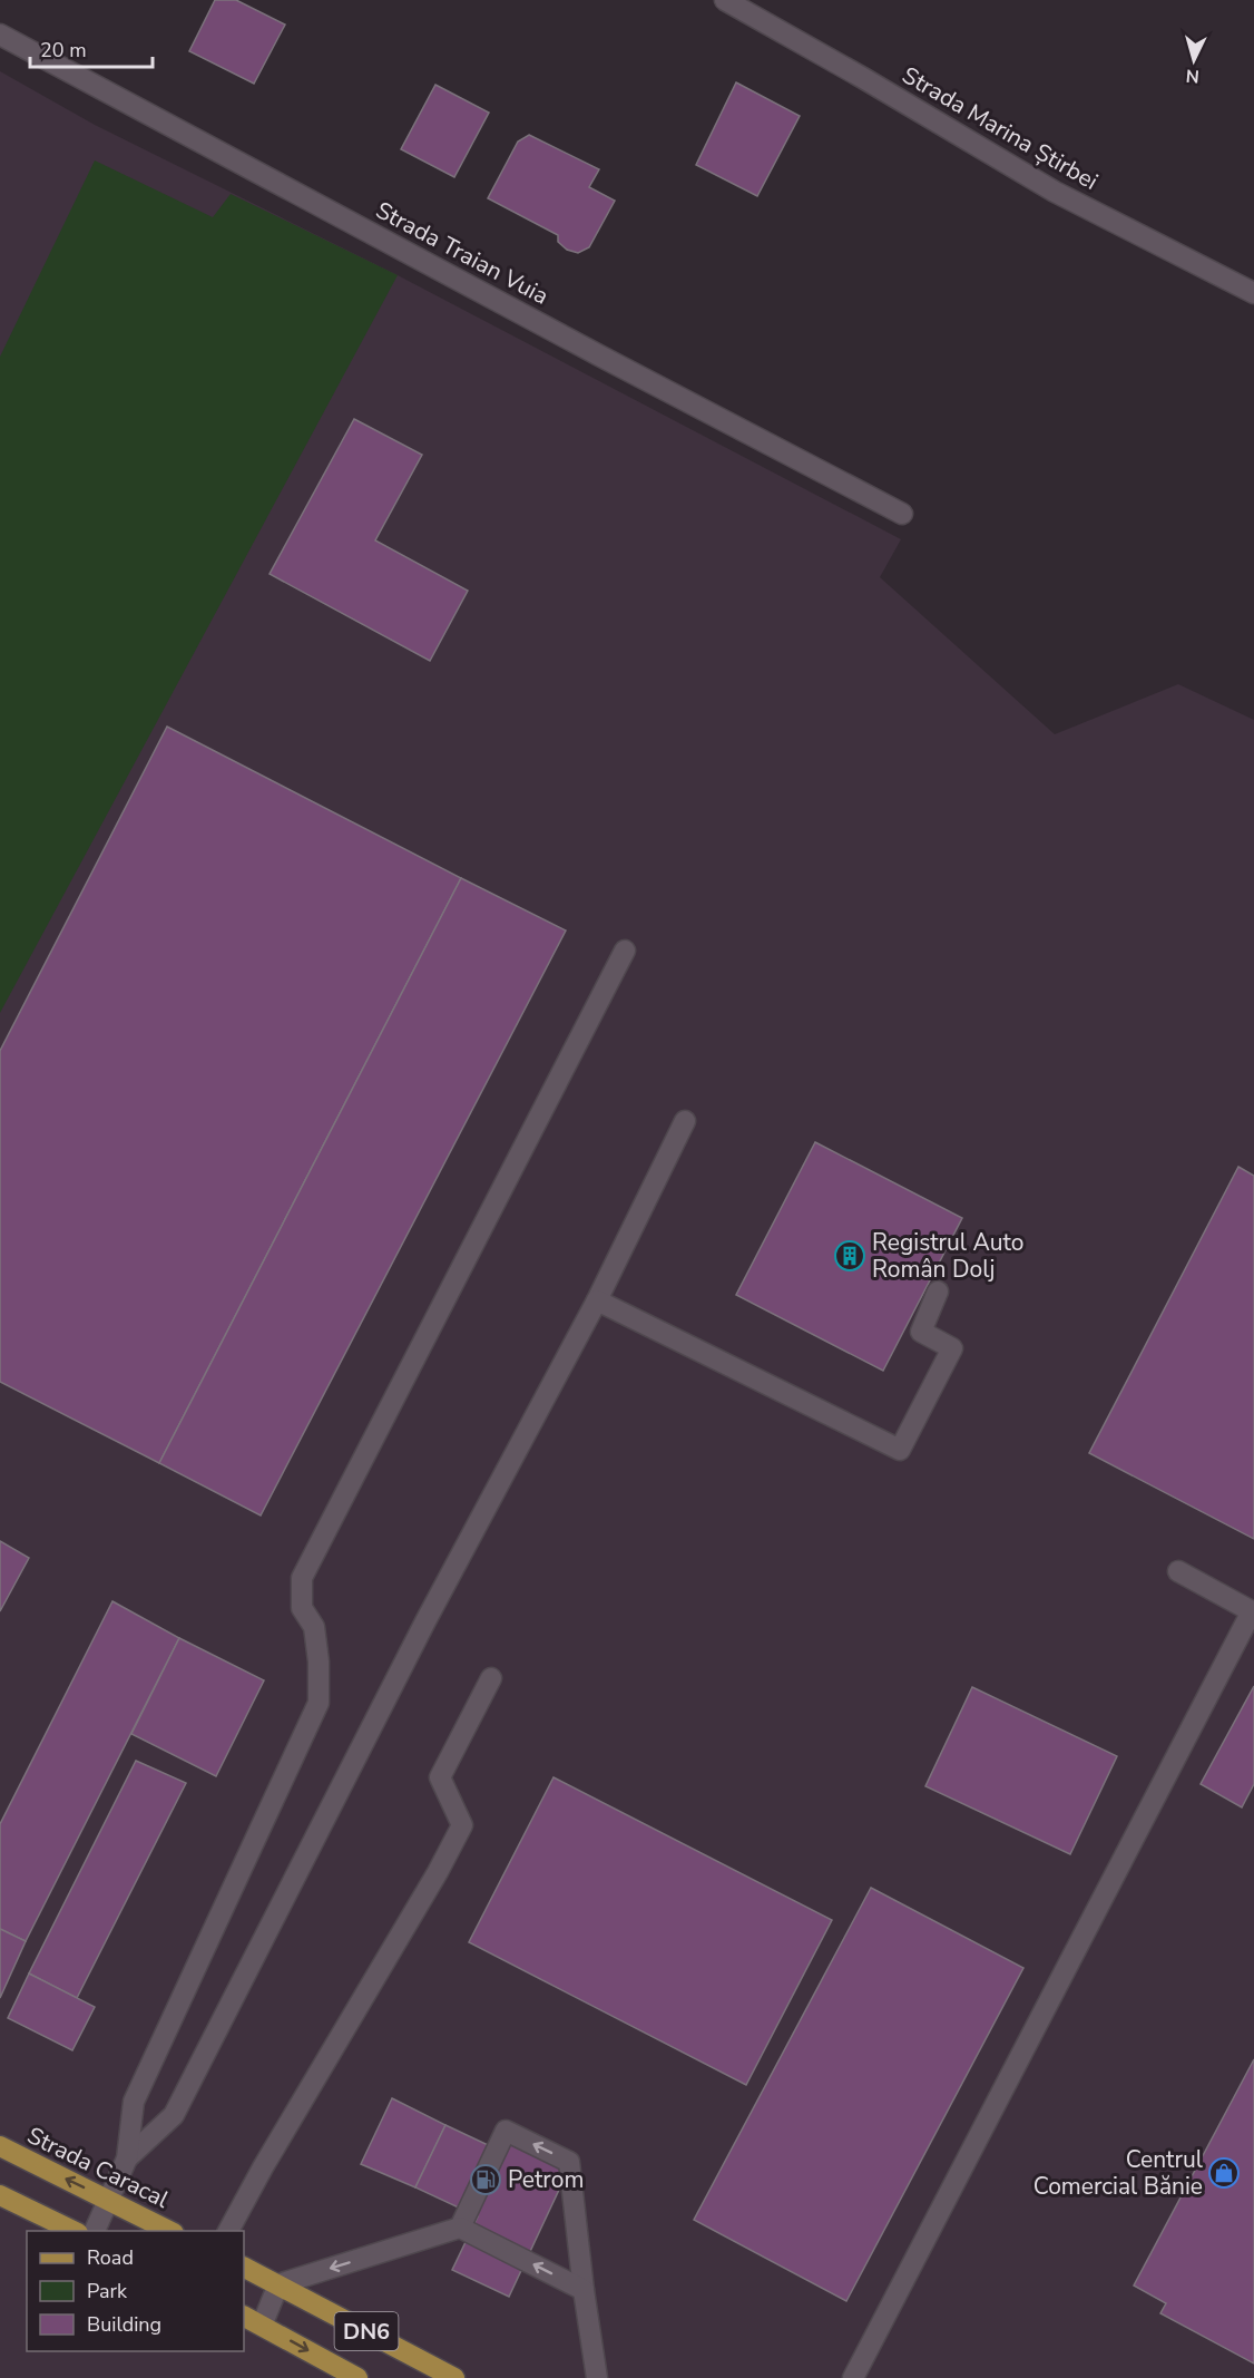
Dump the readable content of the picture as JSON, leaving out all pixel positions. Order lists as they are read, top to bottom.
{
  "streets": {
    "main road": ["Strada Caracal", "DN6"],
    "street": ["Strada Marina Știrbei", "Strada Traian Vuia"]
  },
  "places": {
    "building": ["Registrul Auto Român Dolj"],
    "shop": ["Centrul Comercial Bănie"],
    "fuel station": ["Petrom"]
  },
  "legend": ["Road", "Park", "Building"],
  "scale_bar": "20 m",
  "north": "bottom"
}
